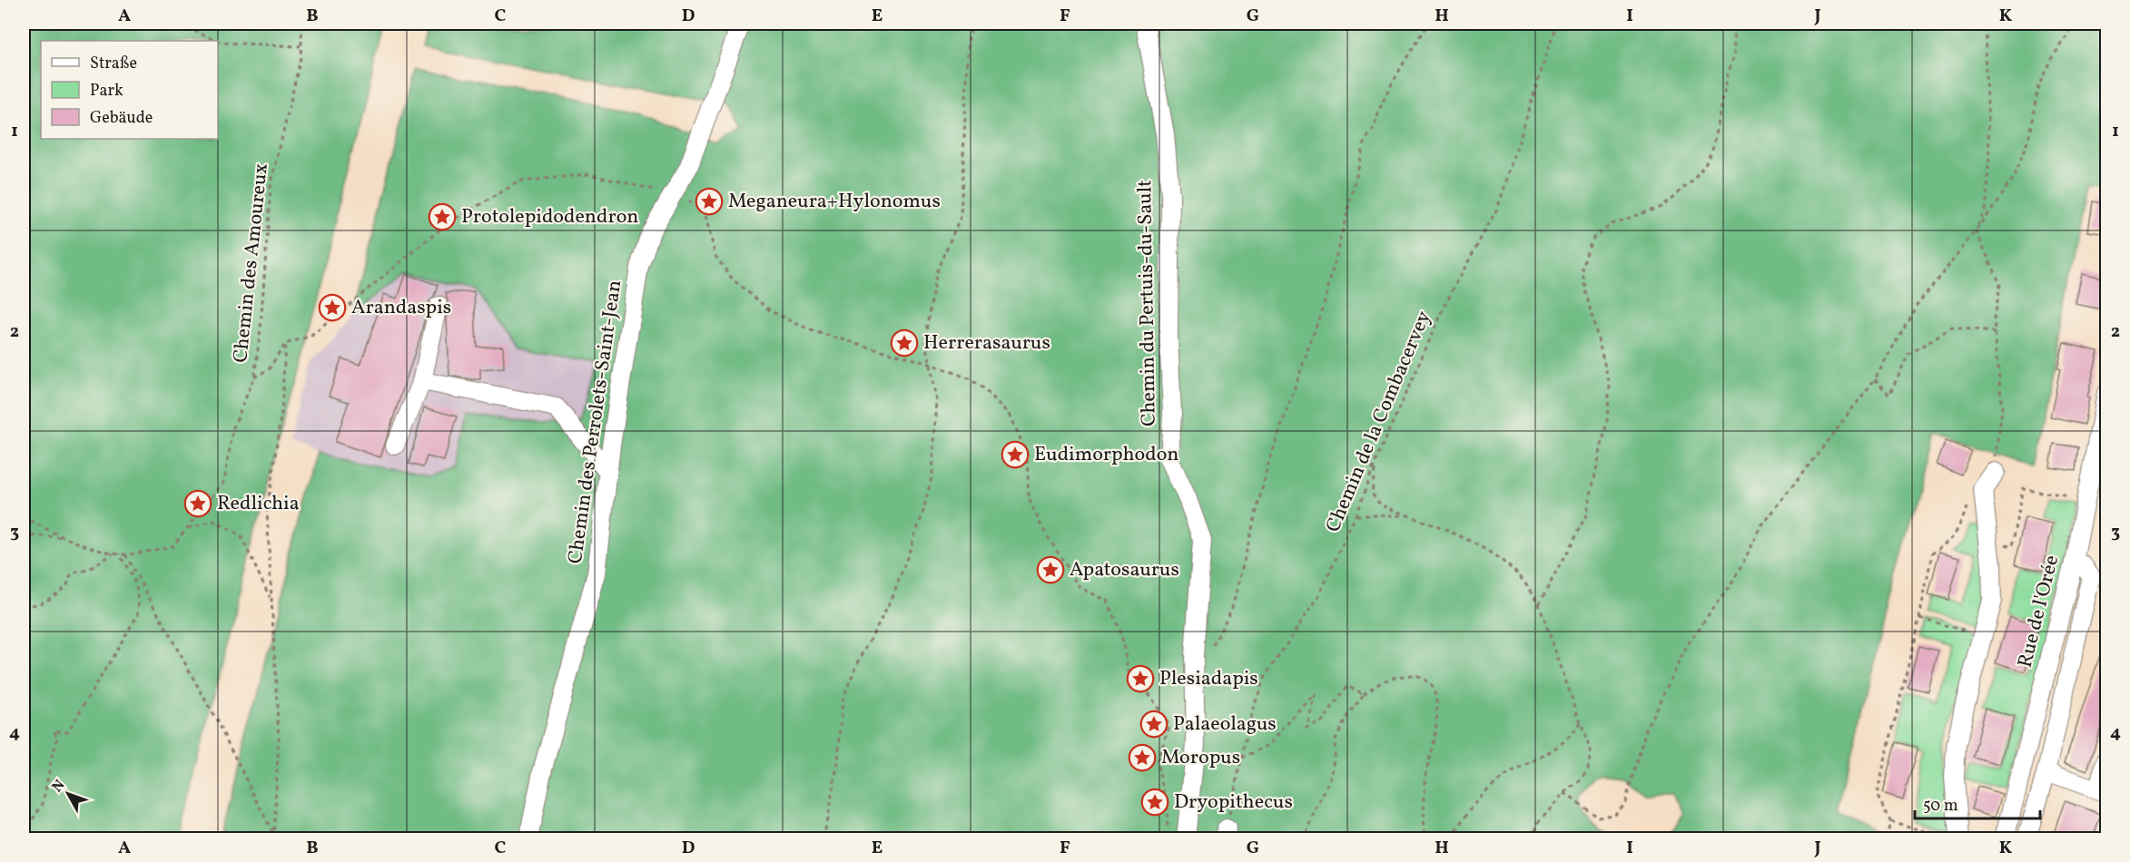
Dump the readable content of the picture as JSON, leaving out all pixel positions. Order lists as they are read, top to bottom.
{
  "streets": {
    "street": ["Chemin du Pertuis-du-Sault", "Chemin des Perrolets-Saint-Jean", "Rue de l'Orée"],
    "path": ["Chemin des Amoureux", "Chemin de la Combacervey"]
  },
  "places": {
    "place": [
      "Meganeura+Hylonomus",
      "Protolepidodendron",
      "Arandaspis",
      "Herrerasaurus",
      "Eudimorphodon",
      "Redlichia",
      "Apatosaurus",
      "Plesiadapis",
      "Palaeolagus",
      "Moropus",
      "Dryopithecus"
    ]
  },
  "legend": ["Straße", "Park", "Gebäude"],
  "scale_bar": "50 m",
  "north": "top left",
  "grid": {
    "columns": [
      "A",
      "B",
      "C",
      "D",
      "E",
      "F",
      "G",
      "H",
      "I",
      "J",
      "K"
    ],
    "rows": [
      "1",
      "2",
      "3",
      "4"
    ]
  }
}
